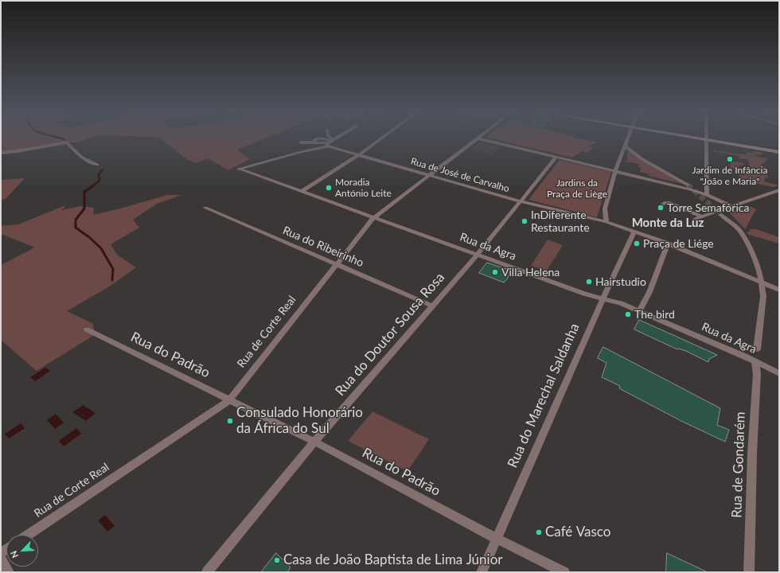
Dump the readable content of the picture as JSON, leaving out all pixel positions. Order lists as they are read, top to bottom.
{
  "streets": {
    "street": [
      "Rua de José de Carvalho",
      "Rua do Ribeirinho",
      "Rua da Agra",
      "Rua de Corte Real",
      "Rua do Doutor Sousa Rosa",
      "Rua do Padrão",
      "Rua do Marechal Saldanha",
      "Rua de Gondarém"
    ]
  },
  "crossings": [
    ["Rua de José de Carvalho", "Rua de Corte Real"],
    ["Rua de José de Carvalho", "Rua do Doutor Sousa Rosa"],
    ["Rua do Ribeirinho", "Rua de Corte Real"],
    ["Rua do Ribeirinho", "Rua do Doutor Sousa Rosa"],
    ["Rua da Agra", "Rua de Corte Real"],
    ["Rua da Agra", "Rua do Doutor Sousa Rosa"],
    ["Rua da Agra", "Rua do Marechal Saldanha"],
    ["Rua da Agra", "Rua de Gondarém"],
    ["Rua de Corte Real", "Rua do Padrão"],
    ["Rua do Doutor Sousa Rosa", "Rua do Padrão"],
    ["Rua do Padrão", "Rua do Marechal Saldanha"]
  ],
  "districts": ["Monte da Luz"],
  "parks": ["Jardins da Praça de Liège"],
  "places": [
    "Jardim de Infância \"João e Maria\"",
    "Moradia António Leite",
    "Torre Semafórica",
    "InDiferente Restaurante",
    "Praça de Liége",
    "Villa Helena",
    "Hairstudio",
    "The bird",
    "Consulado Honorário da África do Sul",
    "Café Vasco",
    "Casa de João Baptista de Lima Júnior"
  ],
  "north": "bottom left"
}
